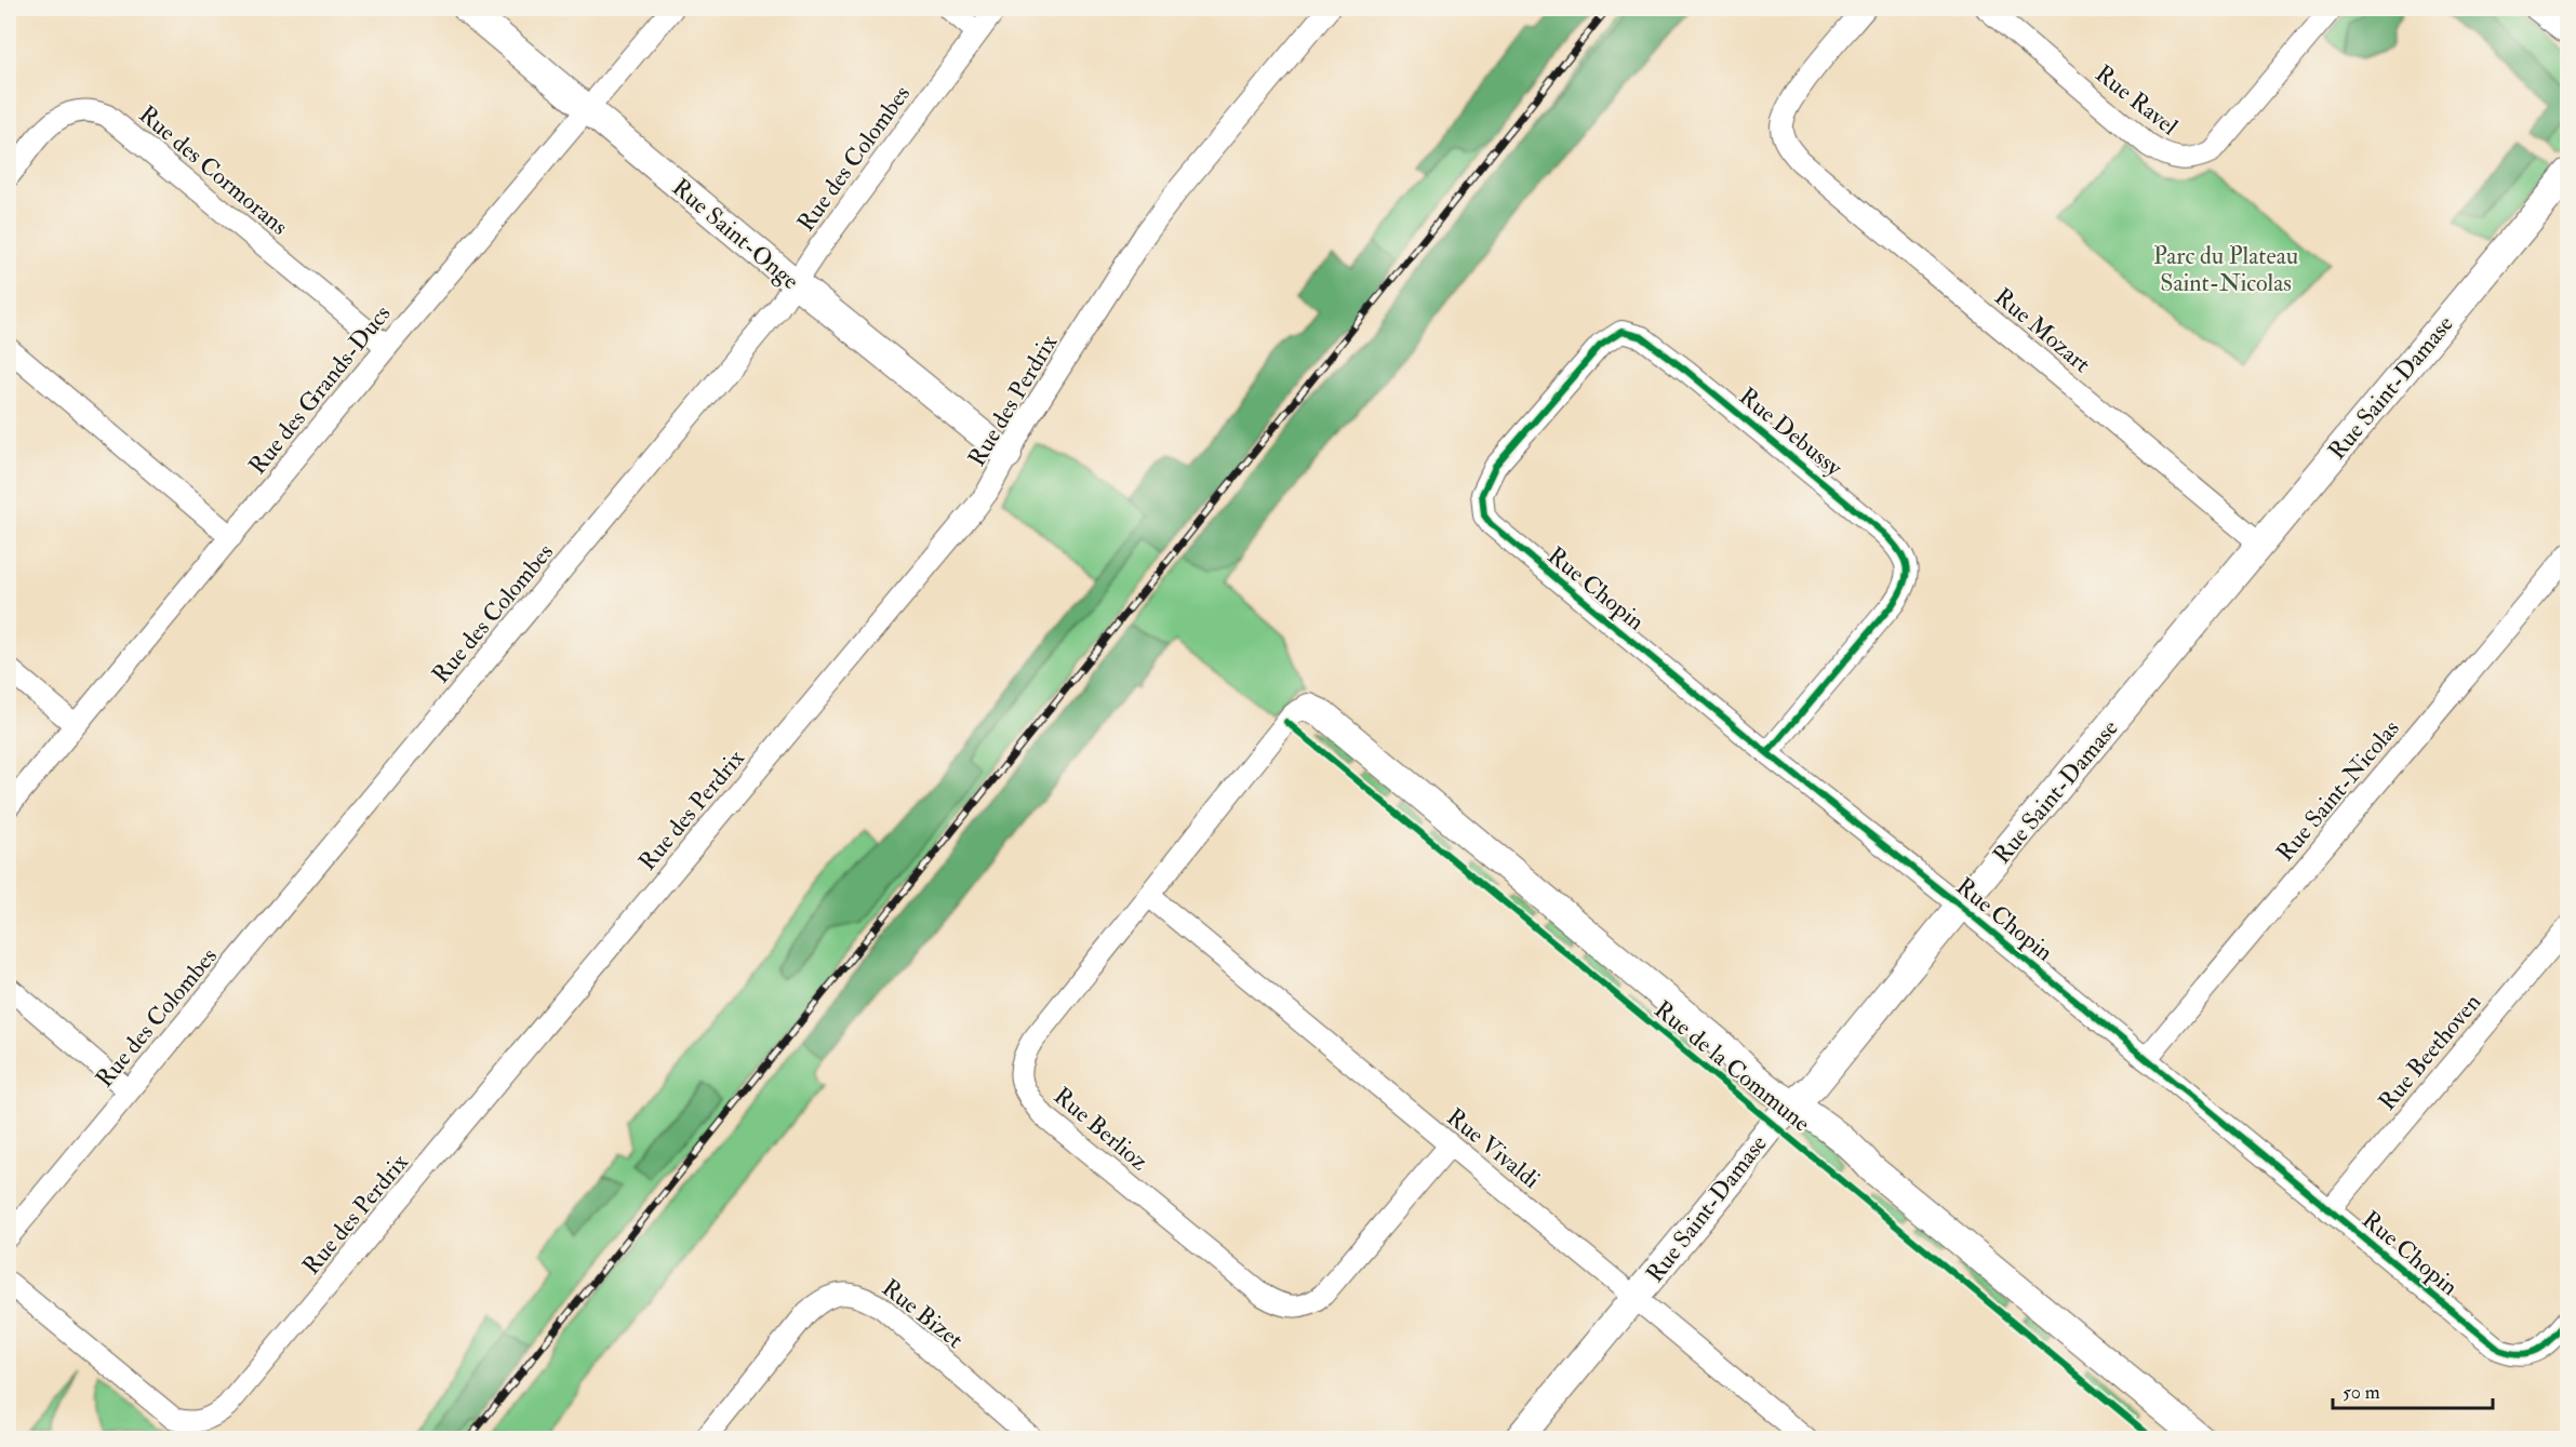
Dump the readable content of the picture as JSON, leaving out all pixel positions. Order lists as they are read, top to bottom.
{
  "streets": {
    "street": [
      "Rue Ravel",
      "Rue des Colombes",
      "Rue des Cormorans",
      "Rue Saint-Onge",
      "Rue Mozart",
      "Rue Saint-Damase",
      "Rue des Grands-Ducs",
      "Rue des Perdrix",
      "Rue Debussy",
      "Rue Chopin",
      "Rue Saint-Nicolas",
      "Rue Beethoven",
      "Rue de la Commune",
      "Rue Berlioz",
      "Rue Vivaldi",
      "Rue Bizet"
    ]
  },
  "crossings": [
    ["Rue des Colombes", "Rue Saint-Onge"],
    ["Rue des Cormorans", "Rue des Grands-Ducs"],
    ["Rue Saint-Onge", "Rue des Grands-Ducs"],
    ["Rue Saint-Onge", "Rue des Perdrix"],
    ["Rue Mozart", "Rue Saint-Damase"],
    ["Rue Saint-Damase", "Rue Chopin"],
    ["Rue Saint-Damase", "Rue de la Commune"],
    ["Rue Saint-Damase", "Rue Vivaldi"],
    ["Rue Debussy", "Rue Chopin"],
    ["Rue Chopin", "Rue Saint-Nicolas"],
    ["Rue Chopin", "Rue Beethoven"],
    ["Rue de la Commune", "Rue Berlioz"],
    ["Rue Berlioz", "Rue Vivaldi"]
  ],
  "parks": ["Parc du Plateau Saint-Nicolas"],
  "scale_bar": "50 m"
}
